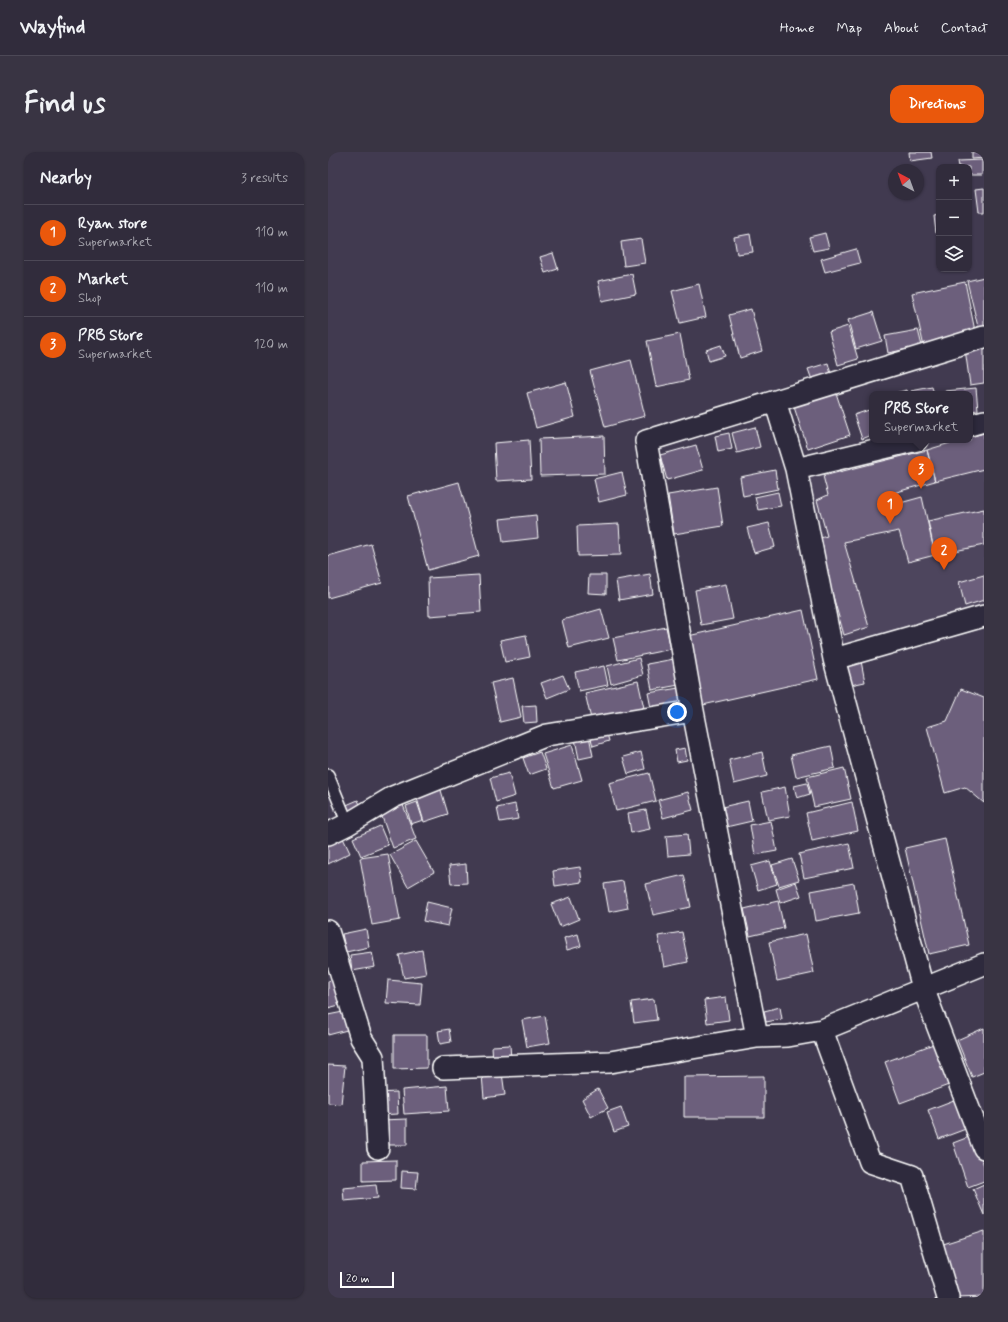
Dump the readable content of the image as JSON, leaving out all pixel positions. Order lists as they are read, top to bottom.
{
  "scale_bar": "20 m",
  "north": "top left",
  "page": {
    "header": "Wayfind",
    "nav": [
      "Home",
      "Map",
      "About",
      "Contact"
    ],
    "buttons": "Directions",
    "title": "Find us",
    "heading": ["Nearby", "3 results"],
    "map_buttons": ["+", "−"],
    "list": [
      {
        "mark": "1",
        "name": "Ryan store",
        "note": "Supermarket",
        "value": "110 m"
      },
      {
        "mark": "2",
        "name": "Market",
        "note": "Shop",
        "value": "110 m"
      },
      {
        "mark": "3",
        "name": "PRB Store",
        "note": "Supermarket",
        "value": "120 m"
      }
    ],
    "popup": ["PRB Store", "Supermarket"],
    "pins": ["3", "1", "2"],
    "scale": "20 m"
  }
}
